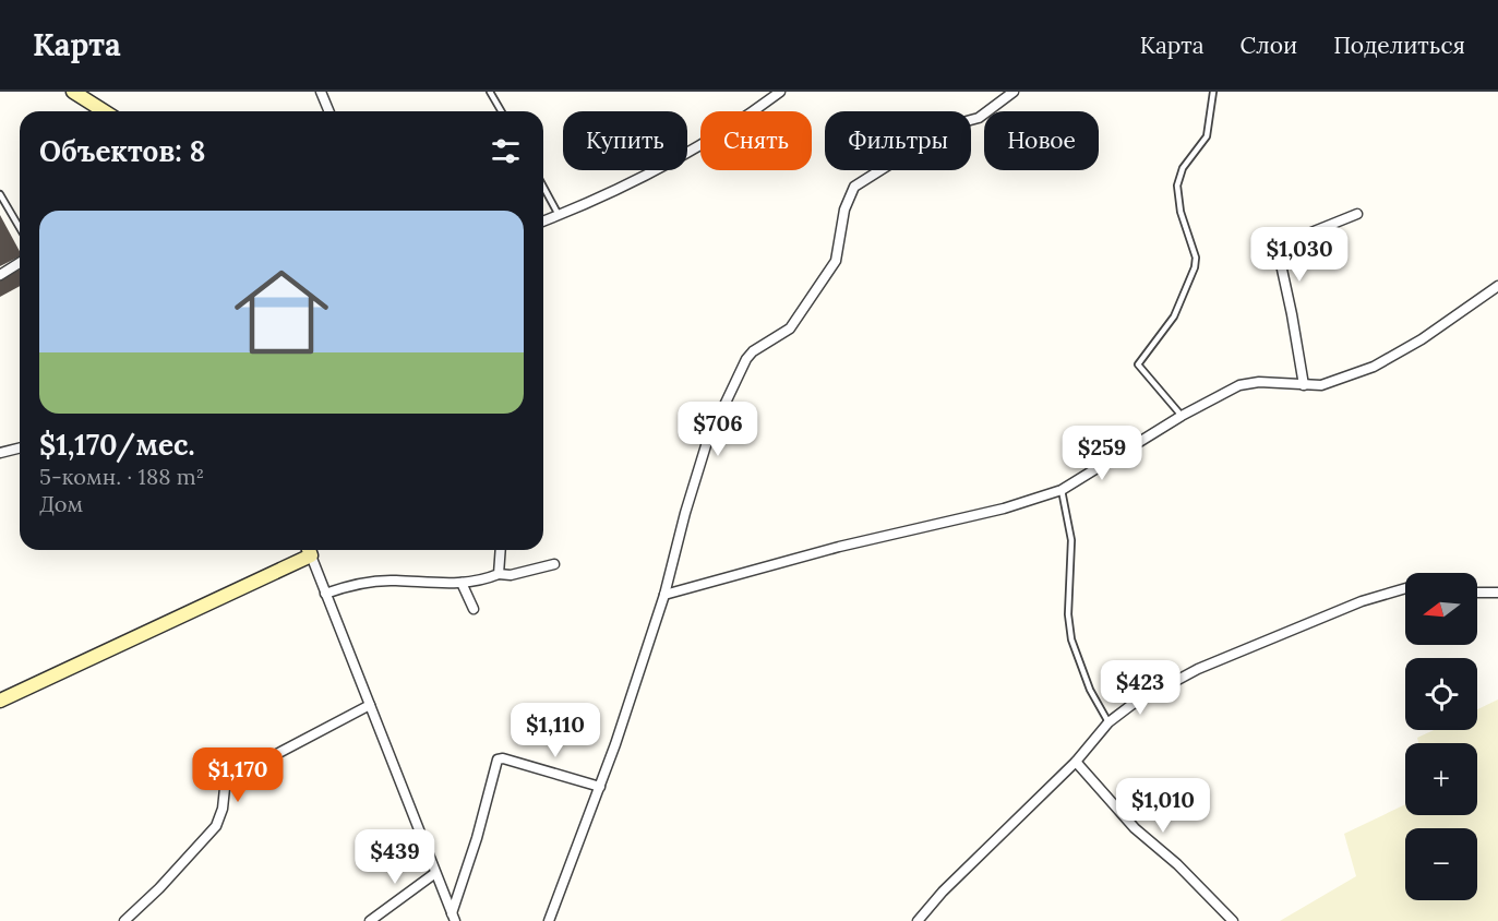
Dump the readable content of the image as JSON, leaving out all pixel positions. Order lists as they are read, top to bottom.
{
  "north": "left",
  "page": {
    "header": "Карта",
    "nav": ["Карта", "Слои", "Поделиться"],
    "chip": [
      "Купить",
      "Снять",
      "Фильтры",
      "Новое"
    ],
    "heading": "Объектов: 8",
    "list": [
      {
        "name": "$1,170/мес.",
        "note": "5-комн. · 188 m² · Дом"
      }
    ],
    "price": [
      "$1,030",
      "$706",
      "$259",
      "$423",
      "$1,110",
      "$1,170",
      "$1,010",
      "$439"
    ],
    "map_buttons": ["+", "−"]
  }
}
